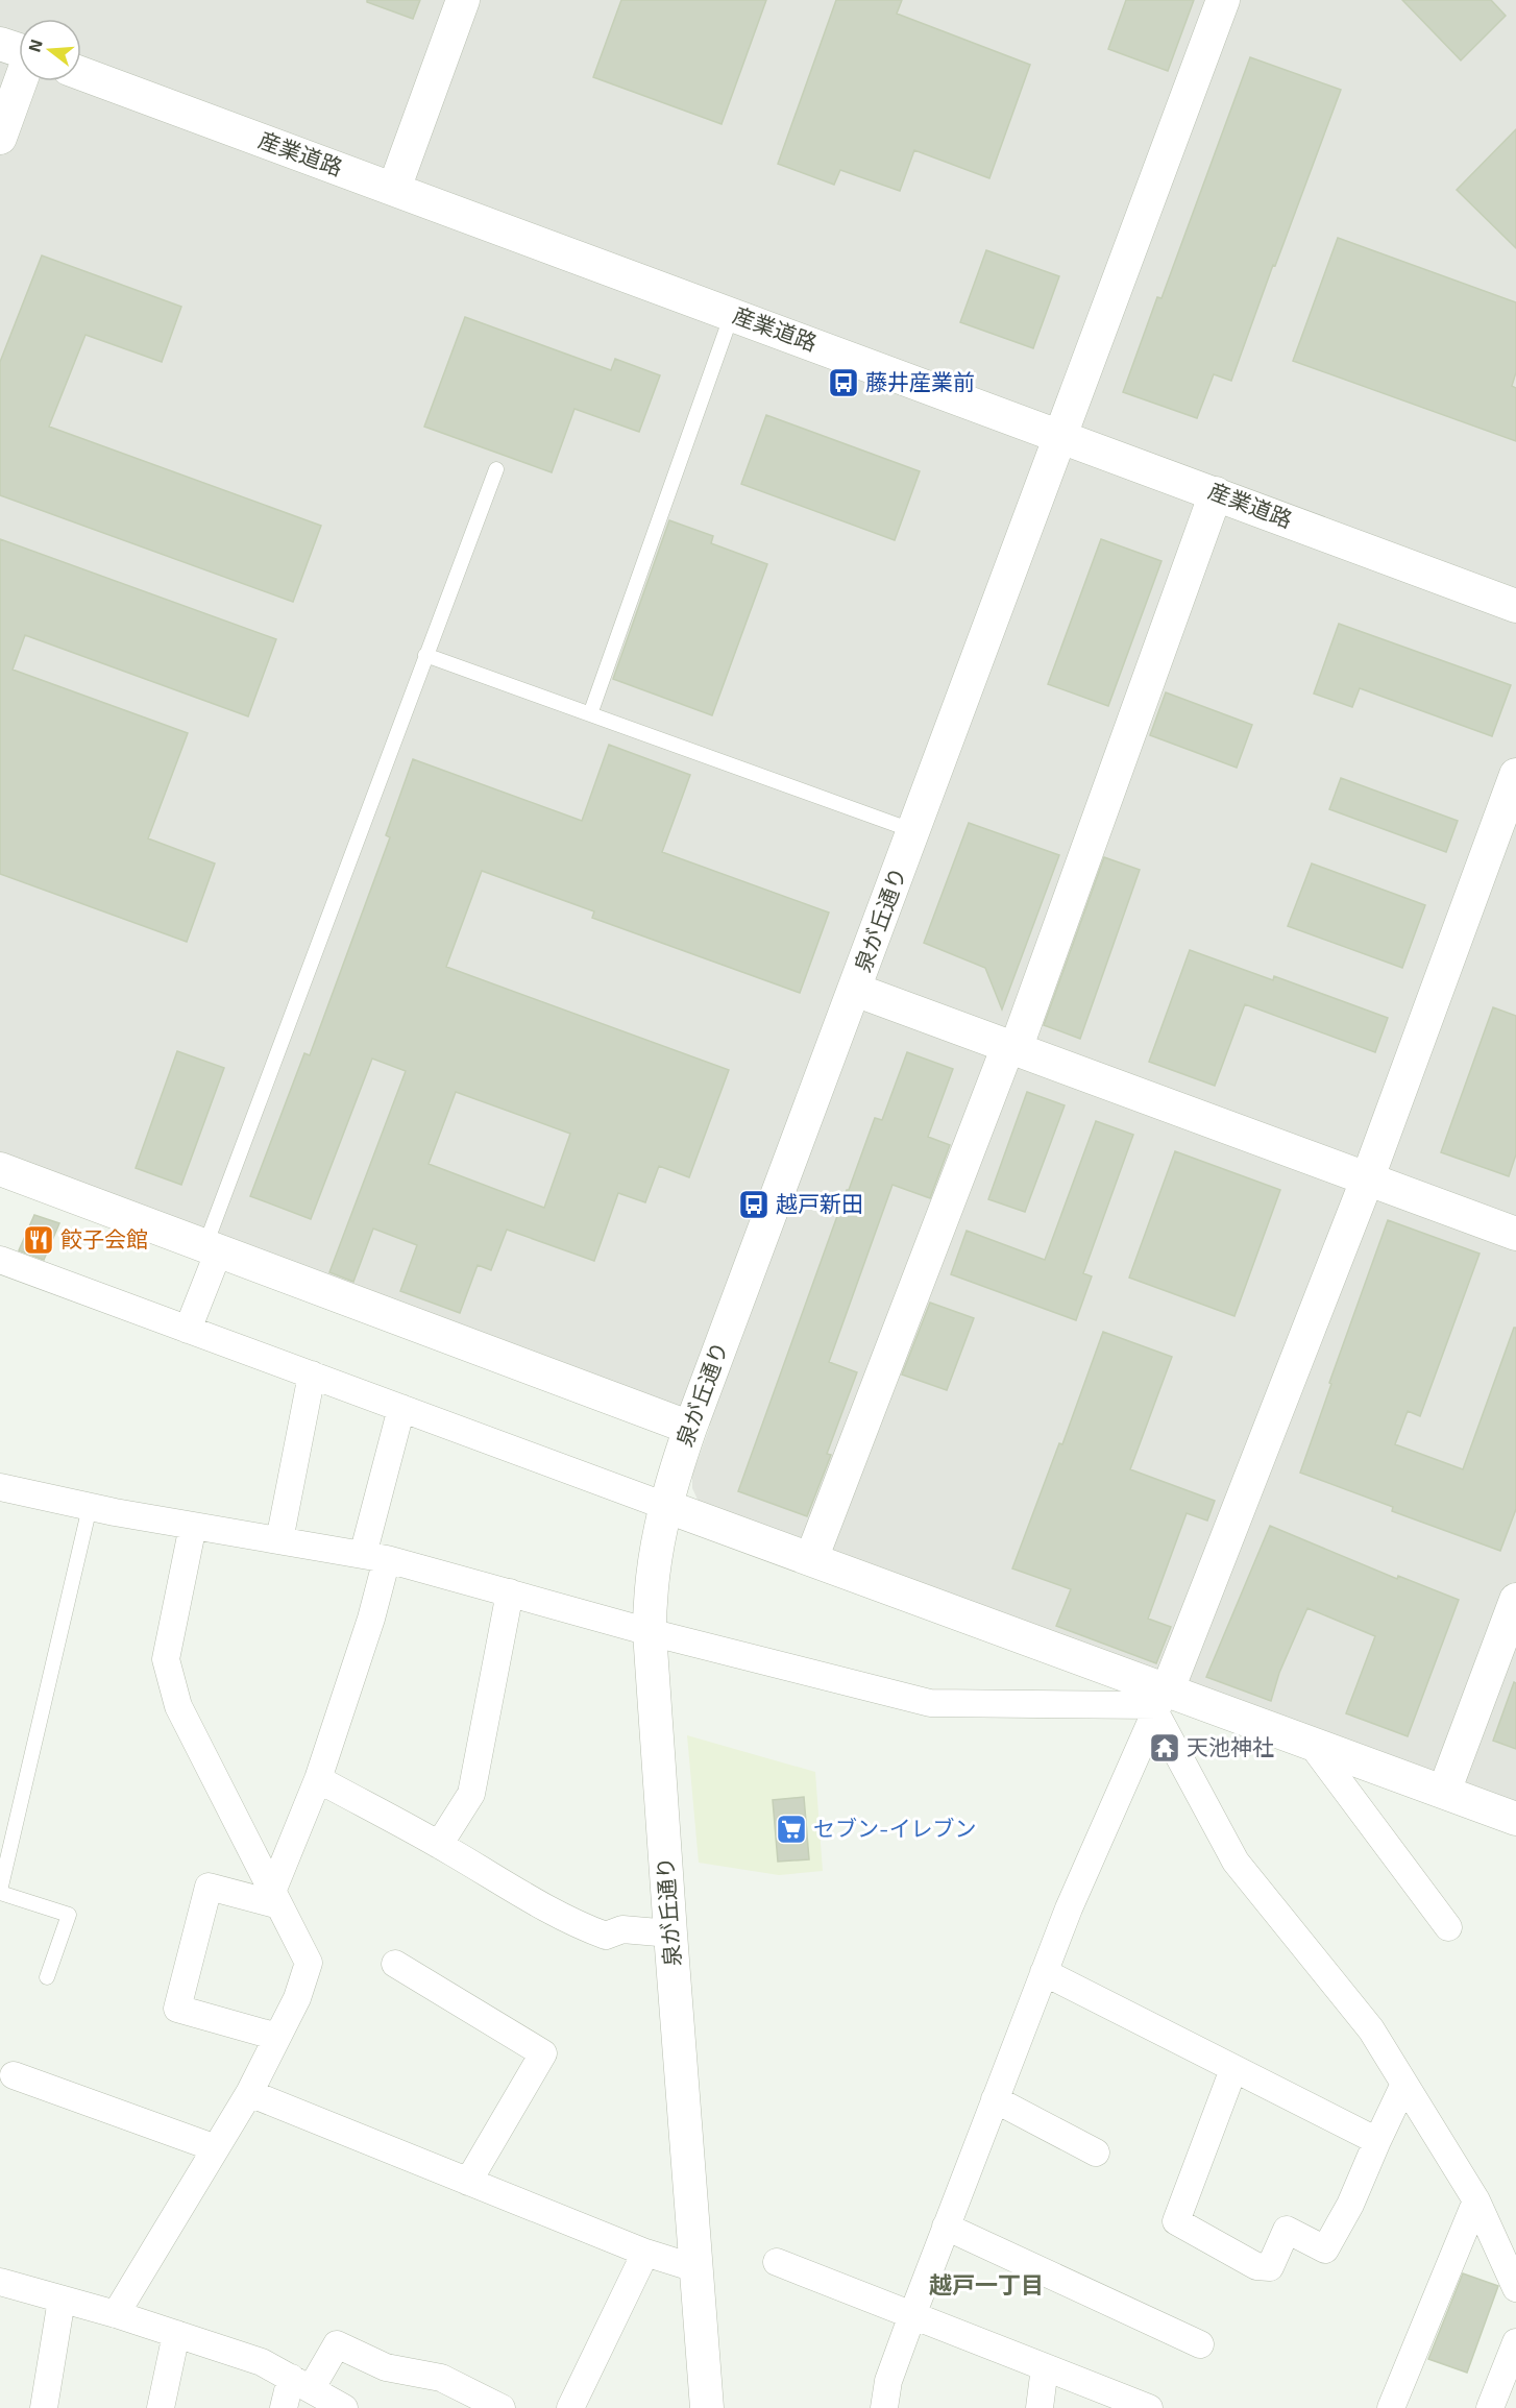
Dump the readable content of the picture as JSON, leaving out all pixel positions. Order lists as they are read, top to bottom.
{
  "streets": {
    "street": ["産業道路", "泉が丘通り"]
  },
  "crossings": [
    ["産業道路", "泉が丘通り"]
  ],
  "districts": ["越戸一丁目"],
  "places": {
    "bus stop": ["藤井産業前", "越戸新田"],
    "restaurant": ["餃子会館"],
    "temple": ["天池神社"],
    "supermarket": ["セブン-イレブン"]
  },
  "north": "left"
}
